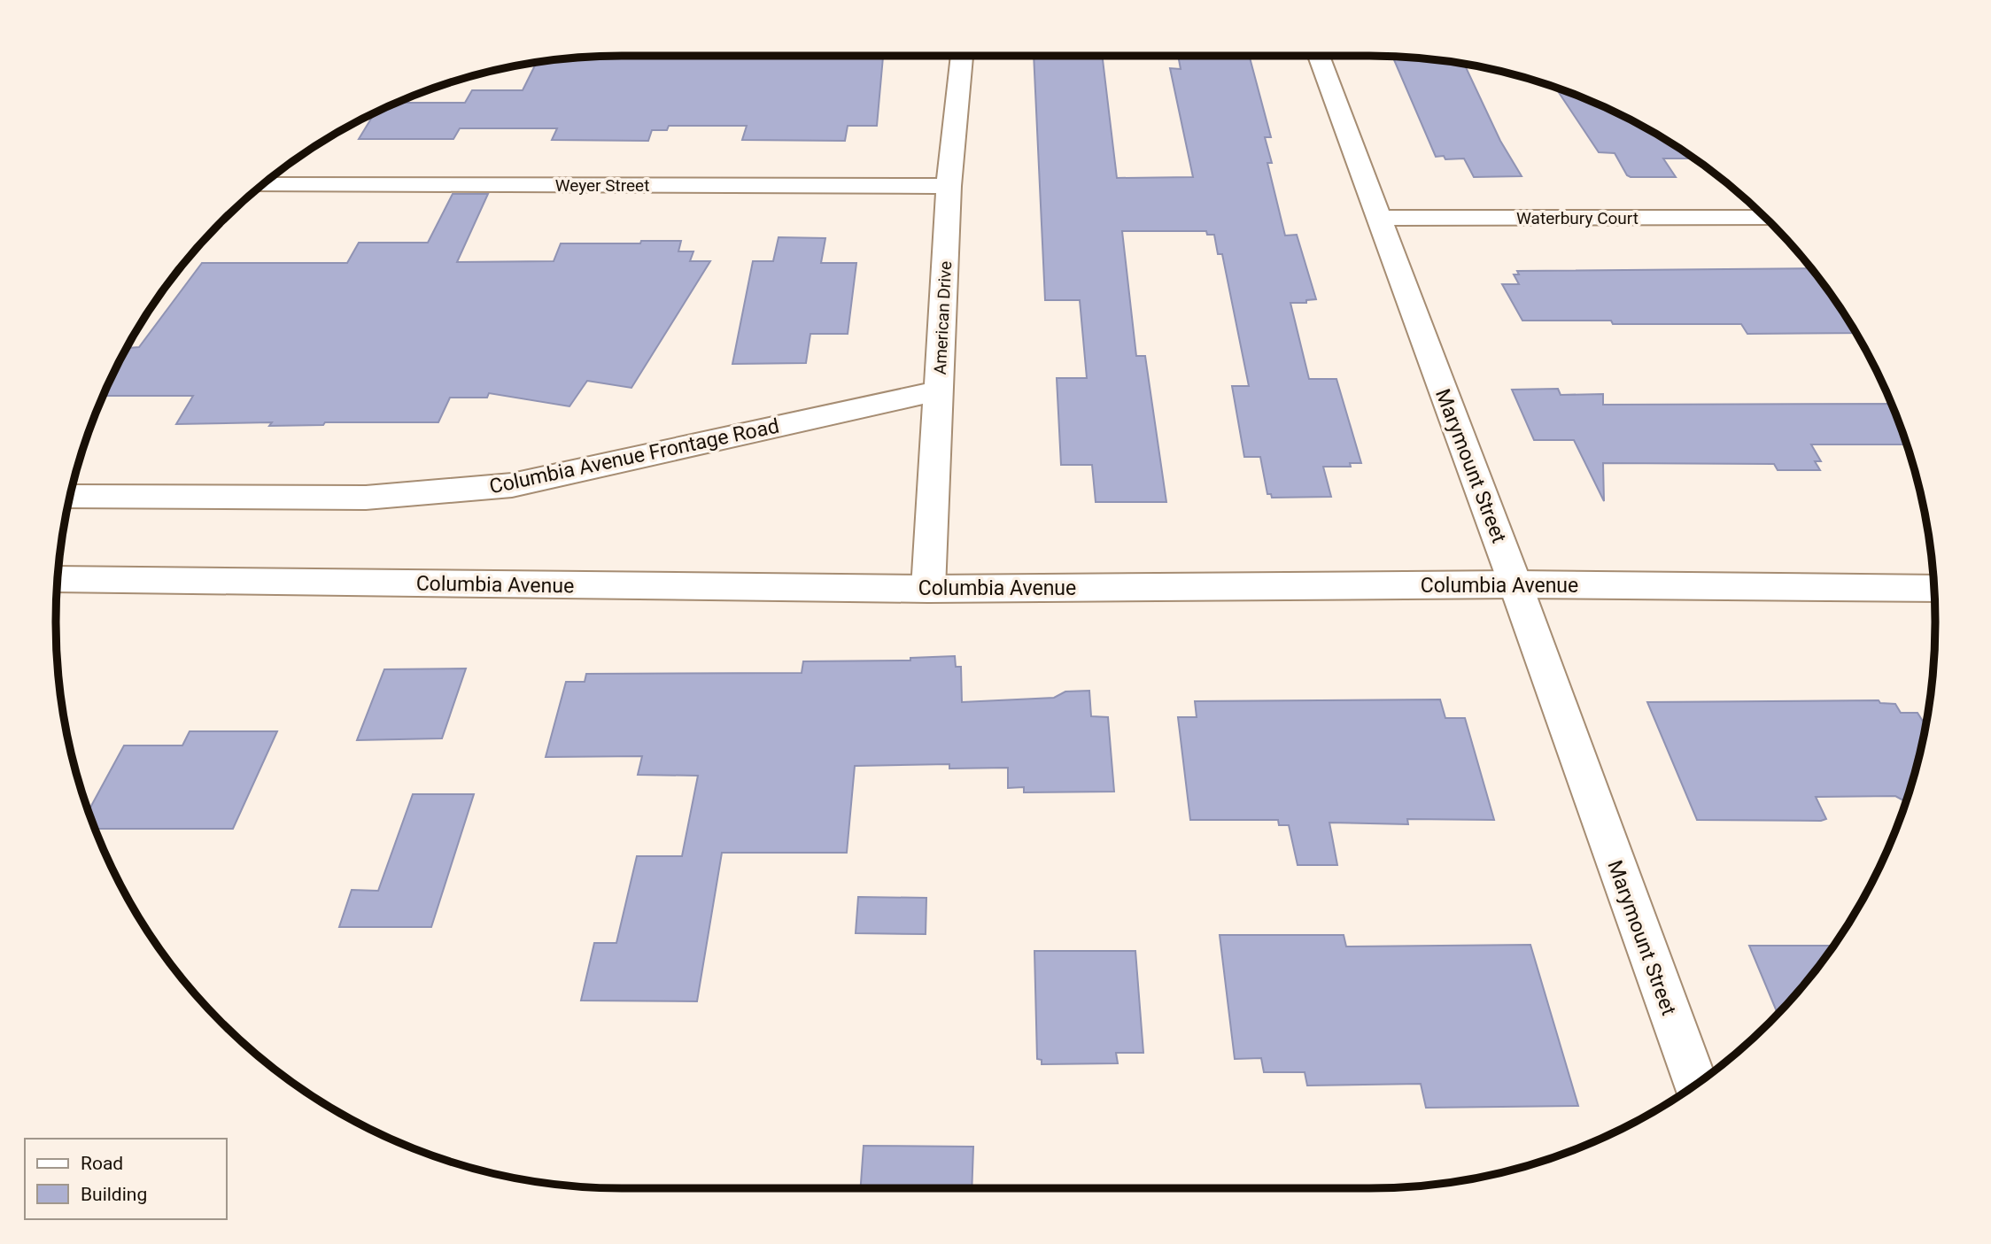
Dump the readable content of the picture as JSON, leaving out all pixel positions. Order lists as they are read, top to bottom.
{
  "streets": {
    "street": [
      "Weyer Street",
      "Waterbury Court",
      "American Drive",
      "Columbia Avenue Frontage Road",
      "Marymount Street",
      "Columbia Avenue"
    ]
  },
  "crossings": [
    ["Weyer Street", "American Drive"],
    ["Waterbury Court", "Marymount Street"],
    ["American Drive", "Columbia Avenue Frontage Road"],
    ["American Drive", "Columbia Avenue"],
    ["Marymount Street", "Columbia Avenue"]
  ],
  "legend": ["Road", "Building"]
}
